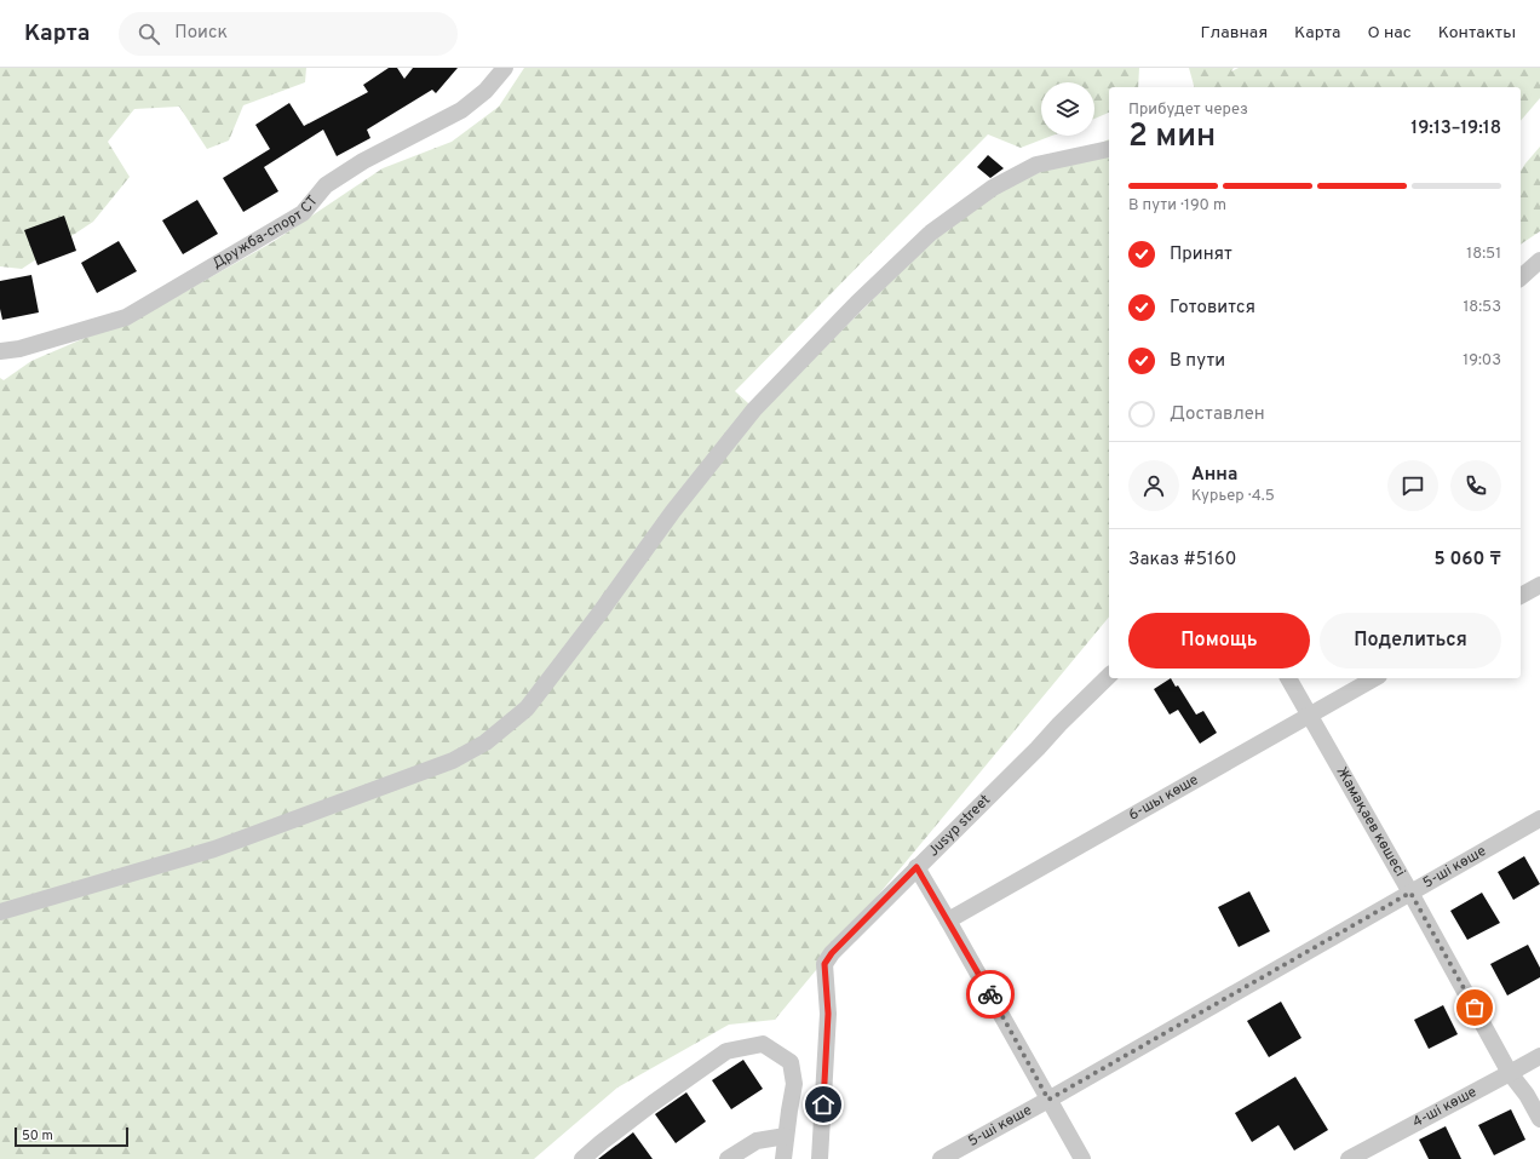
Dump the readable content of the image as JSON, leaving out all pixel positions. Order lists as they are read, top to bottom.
{
  "streets": {
    "street": [
      "Дружба-спорт СТ",
      "6-шы көше",
      "Жамақаев көшесі",
      "Jusyp street",
      "5-ші көше",
      "4-ші көше"
    ]
  },
  "crossings": [
    ["6-шы көше", "Жамақаев көшесі"],
    ["Жамақаев көшесі", "5-ші көше"],
    ["Жамақаев көшесі", "4-ші көше"]
  ],
  "scale_bar": "50 m",
  "page": {
    "header": "Карта",
    "search": "Поиск",
    "nav": [
      "Главная",
      "Карта",
      "О нас",
      "Контакты"
    ],
    "heading": ["2 мин", "Прибудет через", "19:13–19:18"],
    "panel": [
      "Анна",
      "Курьер · 4.5",
      "Заказ #5160",
      "5 060 ₸"
    ],
    "bar": "В пути · 190 m",
    "list": [
      ["Принят", "18:51"],
      ["Готовится", "18:53"],
      ["В пути", "19:03"],
      "Доставлен"
    ],
    "buttons": ["Помощь", "Поделиться"],
    "scale": "50 m"
  }
}
